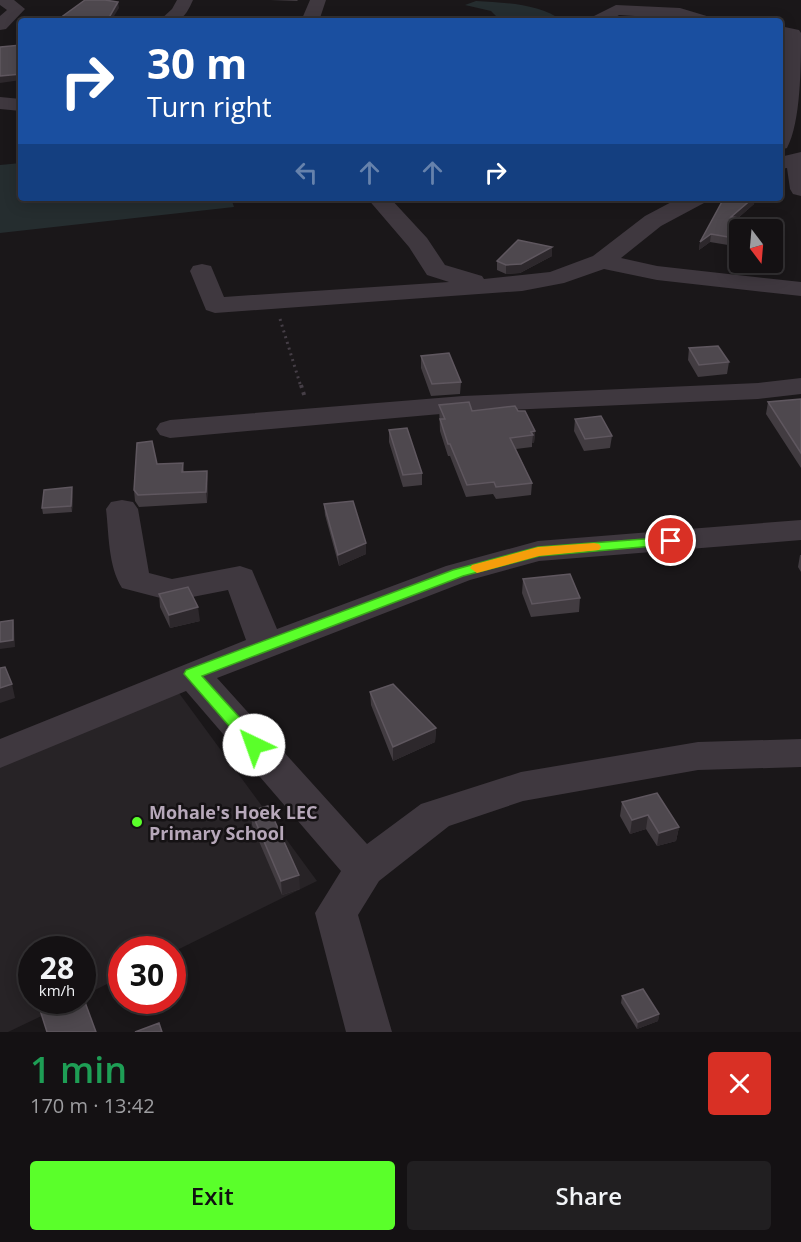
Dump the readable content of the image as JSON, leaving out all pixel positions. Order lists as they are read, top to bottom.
{
  "places": ["Mohale's Hoek LEC Primary School"],
  "north": "bottom",
  "page": {
    "turn": ["30 m", "Turn right"],
    "speed": "28 km/h",
    "limit": "30",
    "heading": ["1 min", "170 m · 13:42"],
    "buttons": ["Exit", "Share"]
  }
}
